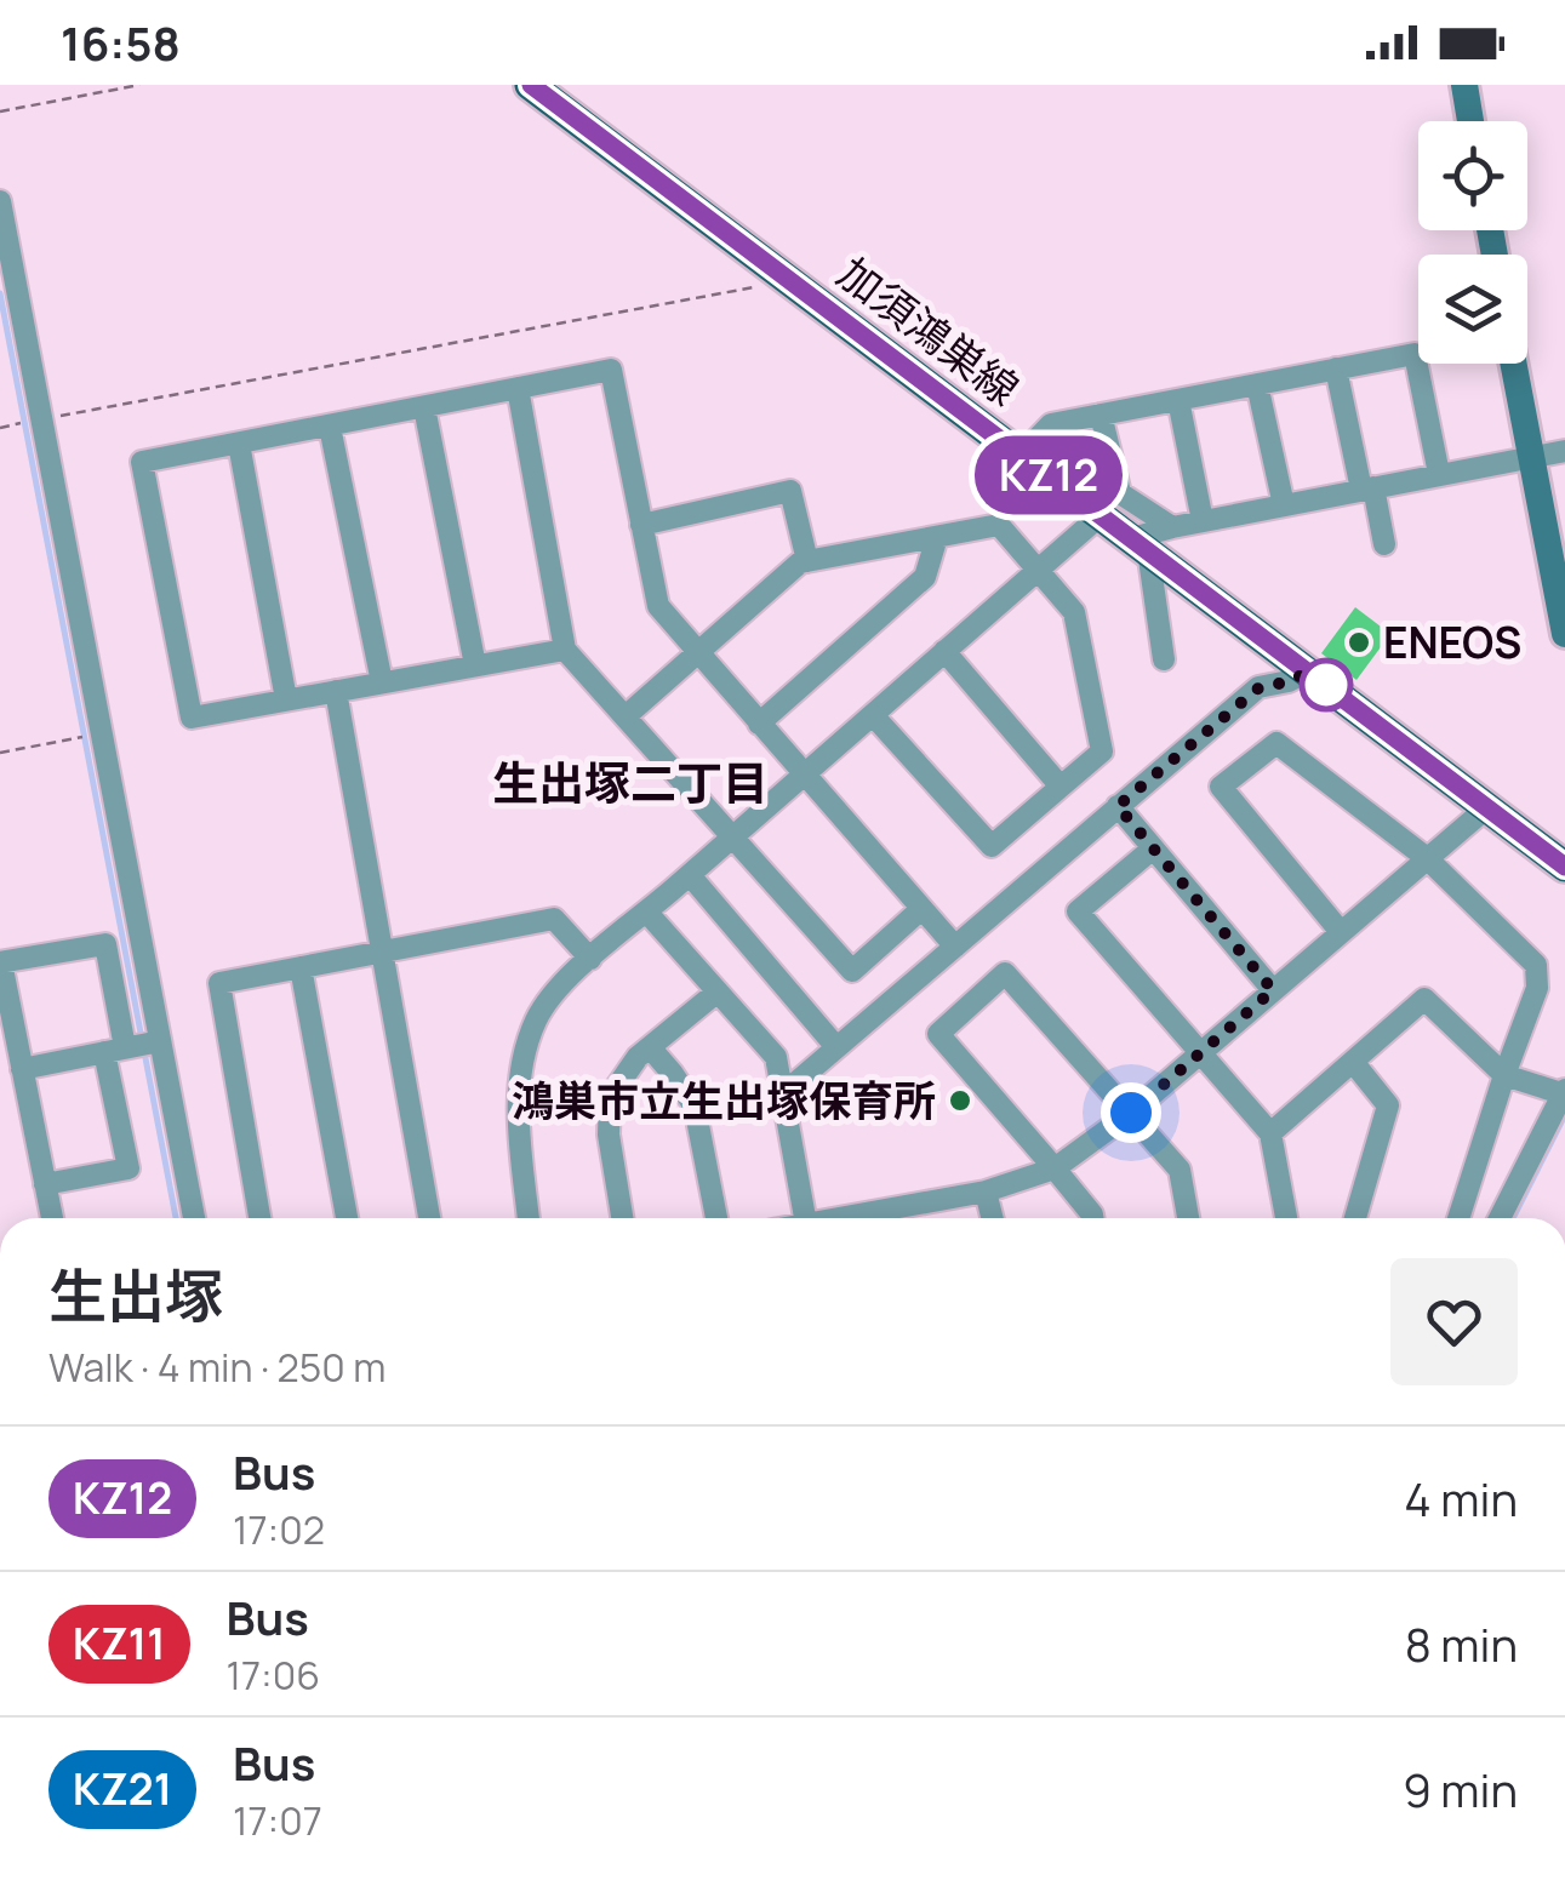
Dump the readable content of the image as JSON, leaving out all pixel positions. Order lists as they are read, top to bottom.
{
  "streets": {
    "main road": ["加須鴻巣線"]
  },
  "districts": ["生出塚二丁目"],
  "places": ["ENEOS", "鴻巣市立生出塚保育所"],
  "lines": ["bus line KZ12"],
  "page": {
    "status": "16:58",
    "on_map": "KZ12",
    "heading": ["生出塚", "Walk · 4 min · 250 m"],
    "list": [
      {
        "mark": "KZ12",
        "name": "Bus",
        "note": "17:02",
        "value": "4 min"
      },
      {
        "mark": "KZ11",
        "name": "Bus",
        "note": "17:06",
        "value": "8 min"
      },
      {
        "mark": "KZ21",
        "name": "Bus",
        "note": "17:07",
        "value": "9 min"
      }
    ]
  }
}
